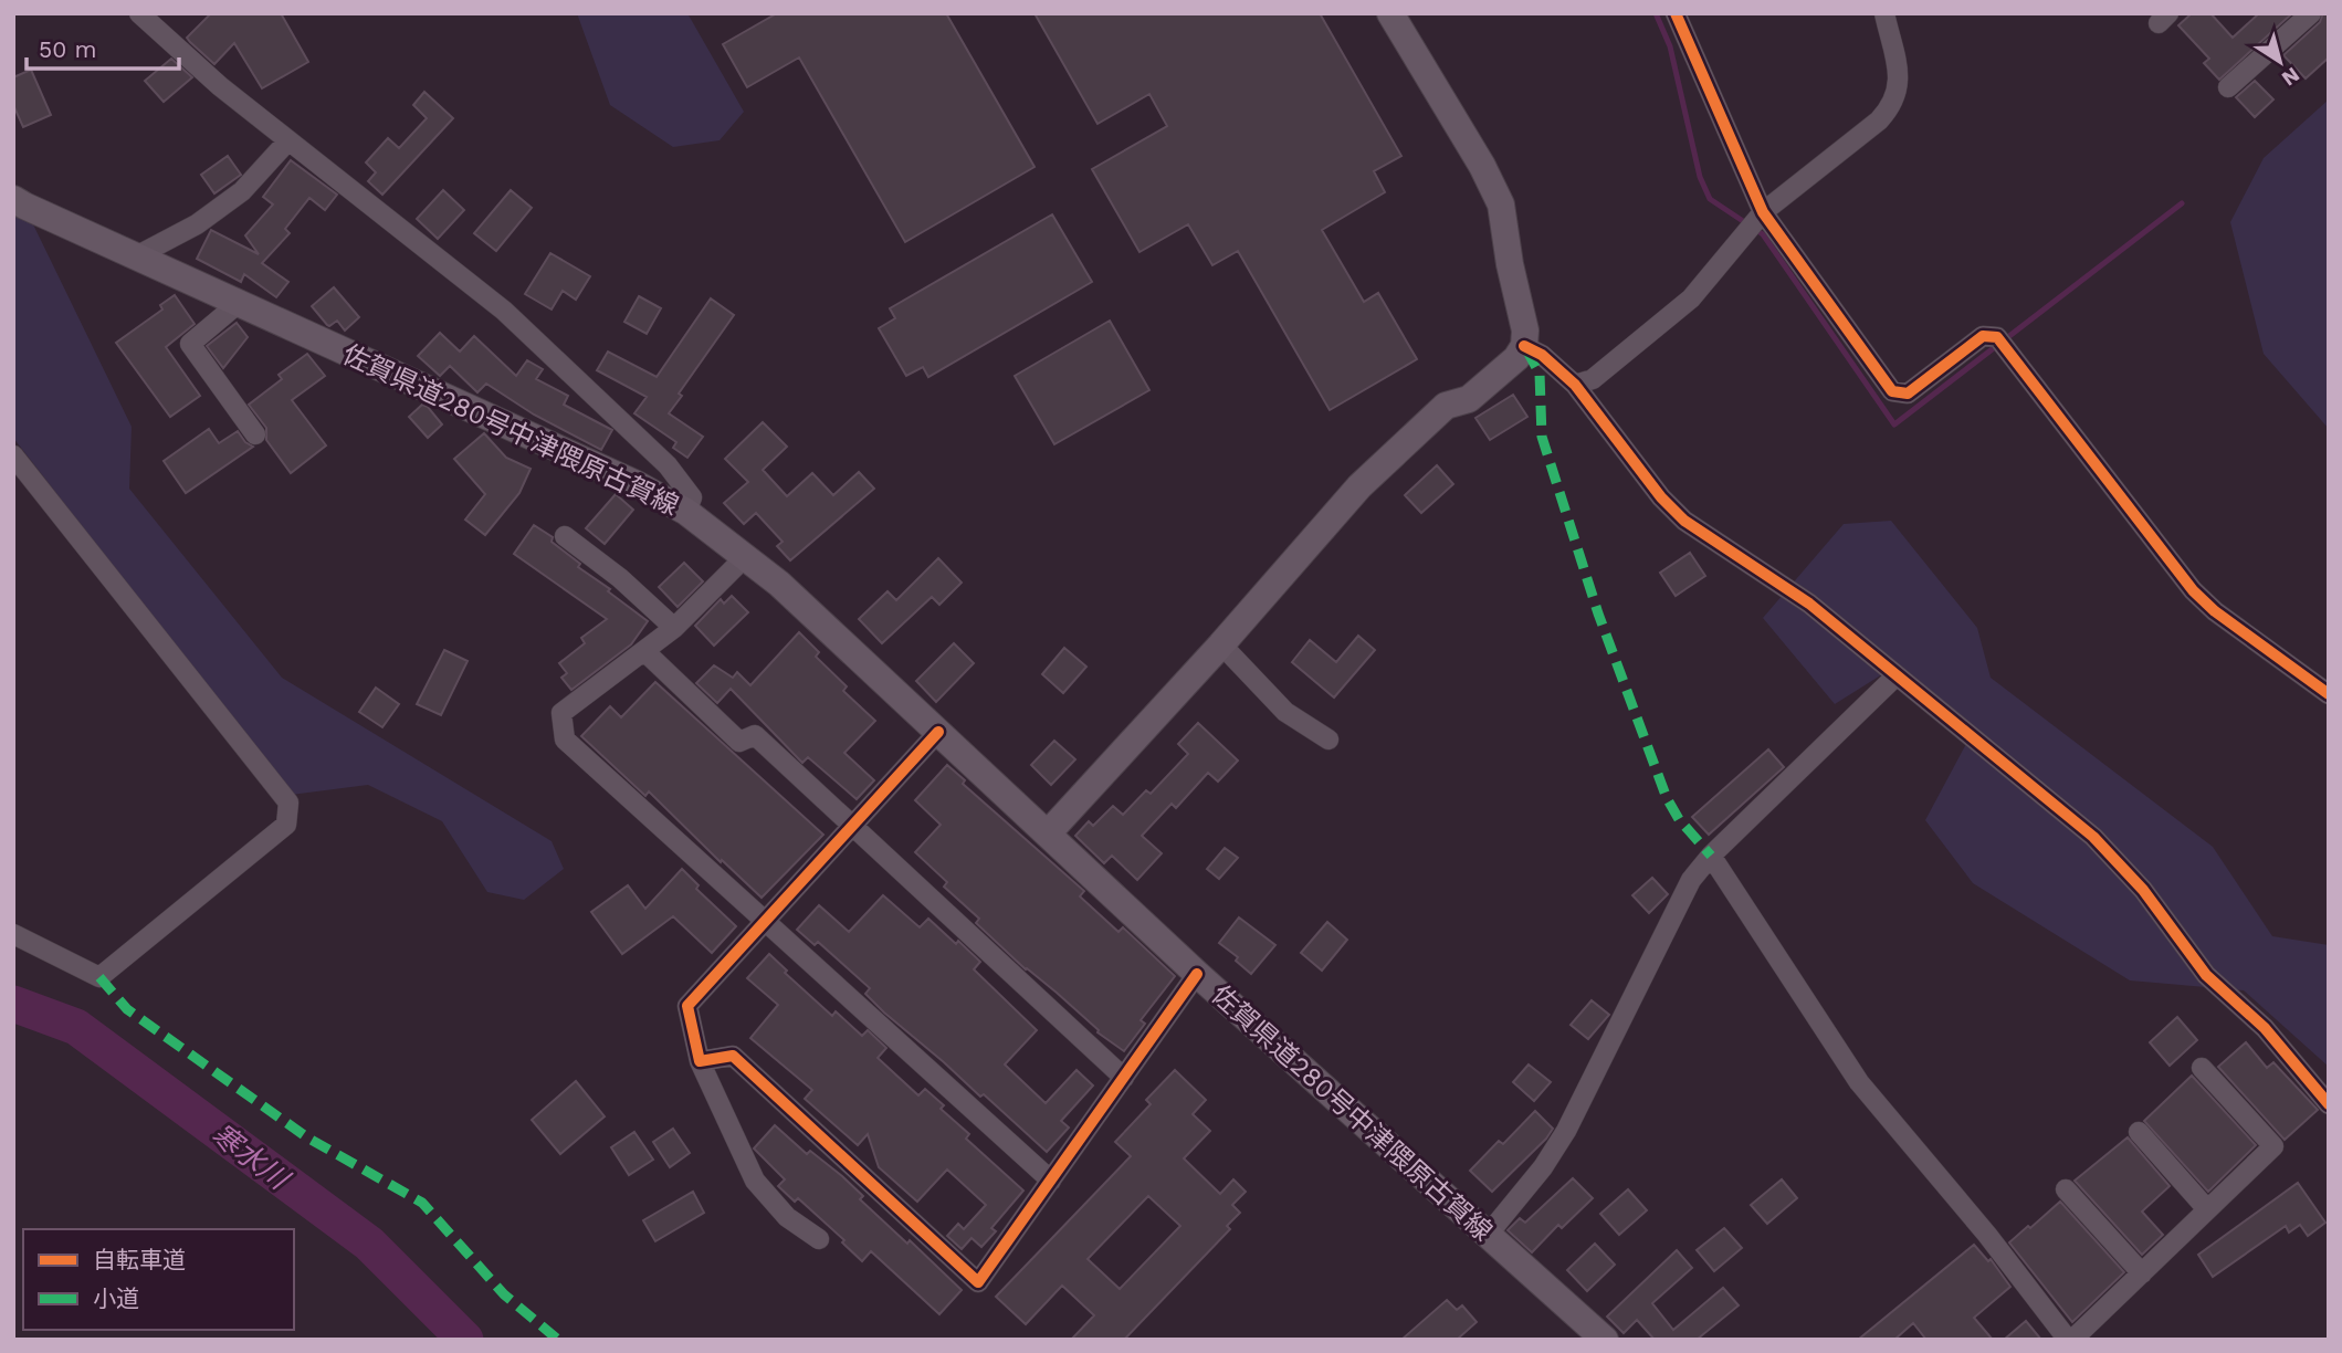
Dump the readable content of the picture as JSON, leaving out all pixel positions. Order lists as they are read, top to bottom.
{
  "streets": {
    "main road": ["佐賀県道280号中津隈原古賀線"]
  },
  "water": ["寒水川"],
  "legend": ["自転車道", "小道"],
  "scale_bar": "50 m",
  "north": "bottom right"
}
